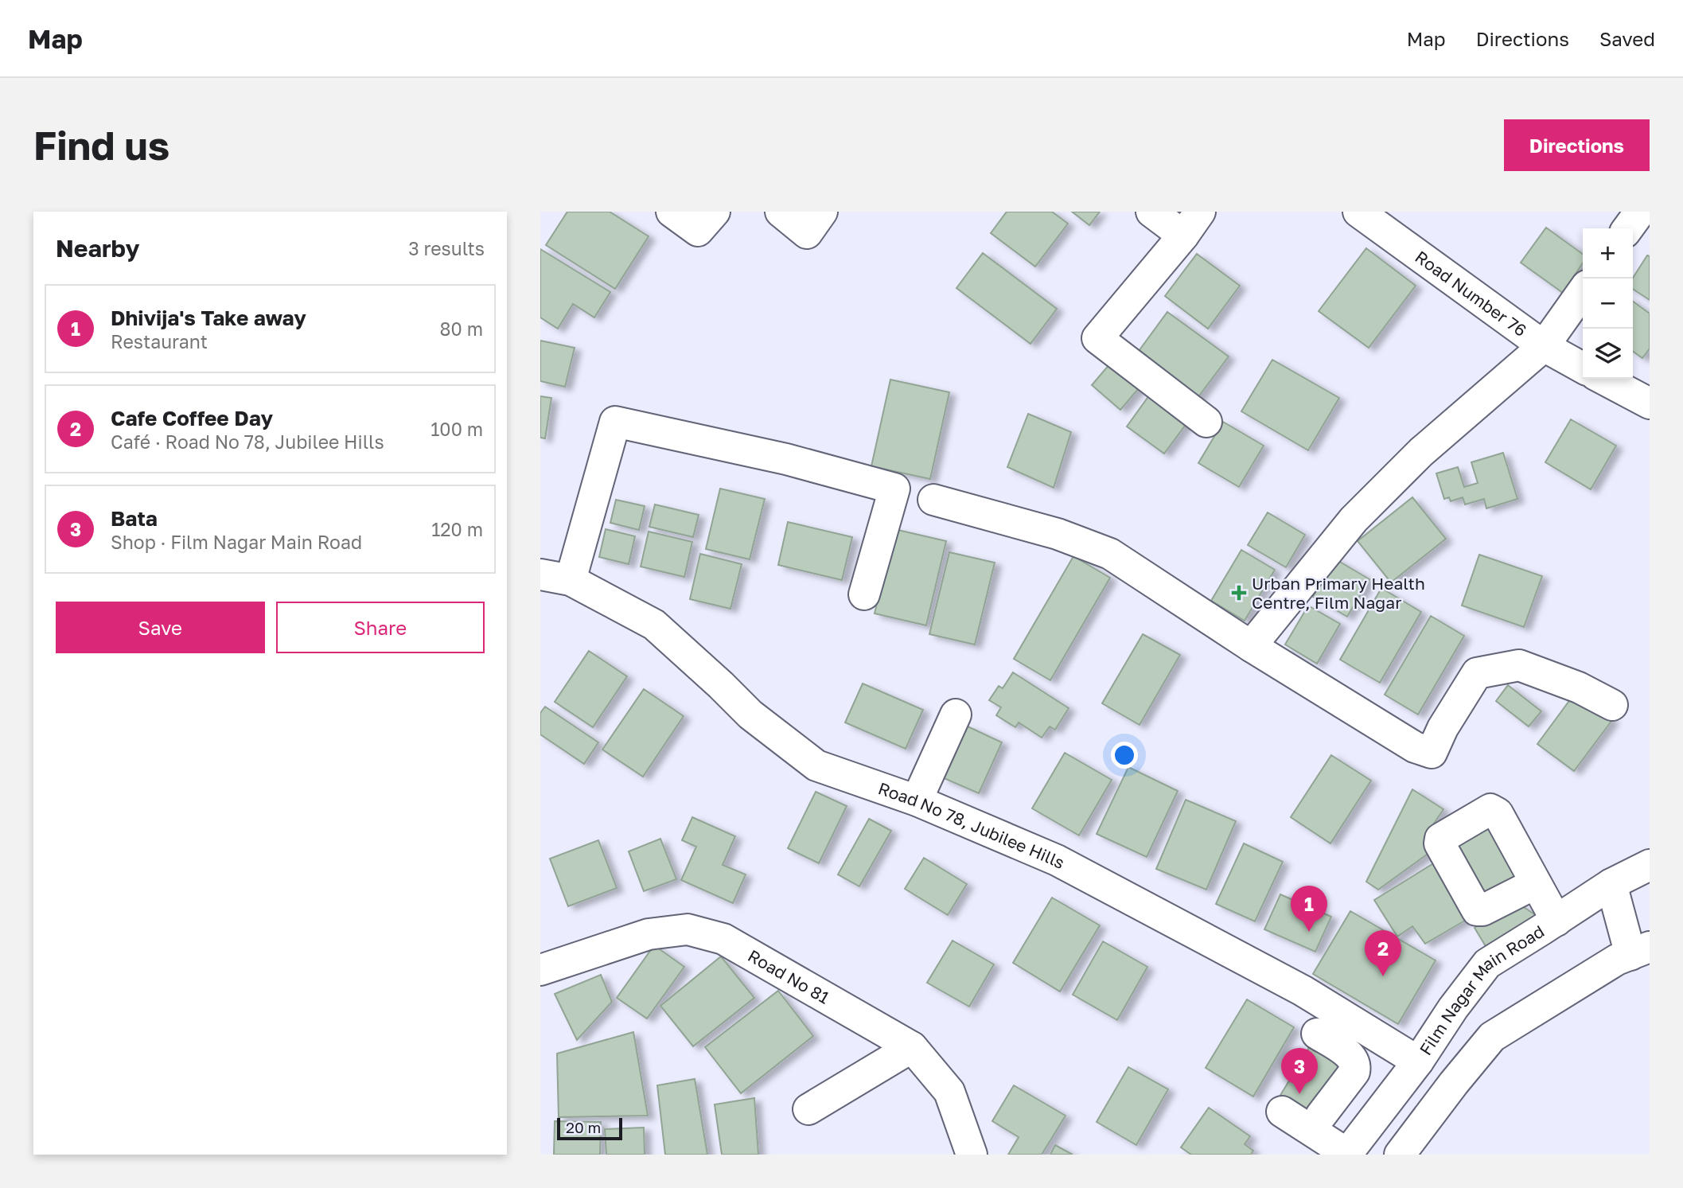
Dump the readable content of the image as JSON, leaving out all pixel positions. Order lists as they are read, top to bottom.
{
  "streets": {
    "street": [
      "Road Number 76",
      "Road No 78, Jubilee Hills",
      "Road No 81",
      "Film Nagar Main Road"
    ]
  },
  "crossings": [
    ["Road No 78, Jubilee Hills", "Film Nagar Main Road"]
  ],
  "places": {
    "health": ["Urban Primary Health Centre, Film Nagar"]
  },
  "scale_bar": "20 m",
  "page": {
    "header": "Map",
    "nav": ["Map", "Directions", "Saved"],
    "buttons": [
      "Directions",
      ["Save", "Share"]
    ],
    "title": "Find us",
    "heading": ["Nearby", "3 results"],
    "map_buttons": ["+", "−"],
    "list": [
      {
        "mark": "1",
        "name": "Dhivija's Take away",
        "note": "Restaurant",
        "value": "80 m"
      },
      {
        "mark": "2",
        "name": "Cafe Coffee Day",
        "note": "Café · Road No 78, Jubilee Hills",
        "value": "100 m"
      },
      {
        "mark": "3",
        "name": "Bata",
        "note": "Shop · Film Nagar Main Road",
        "value": "120 m"
      }
    ],
    "pins": ["1", "2", "3"],
    "scale": "20 m"
  }
}
